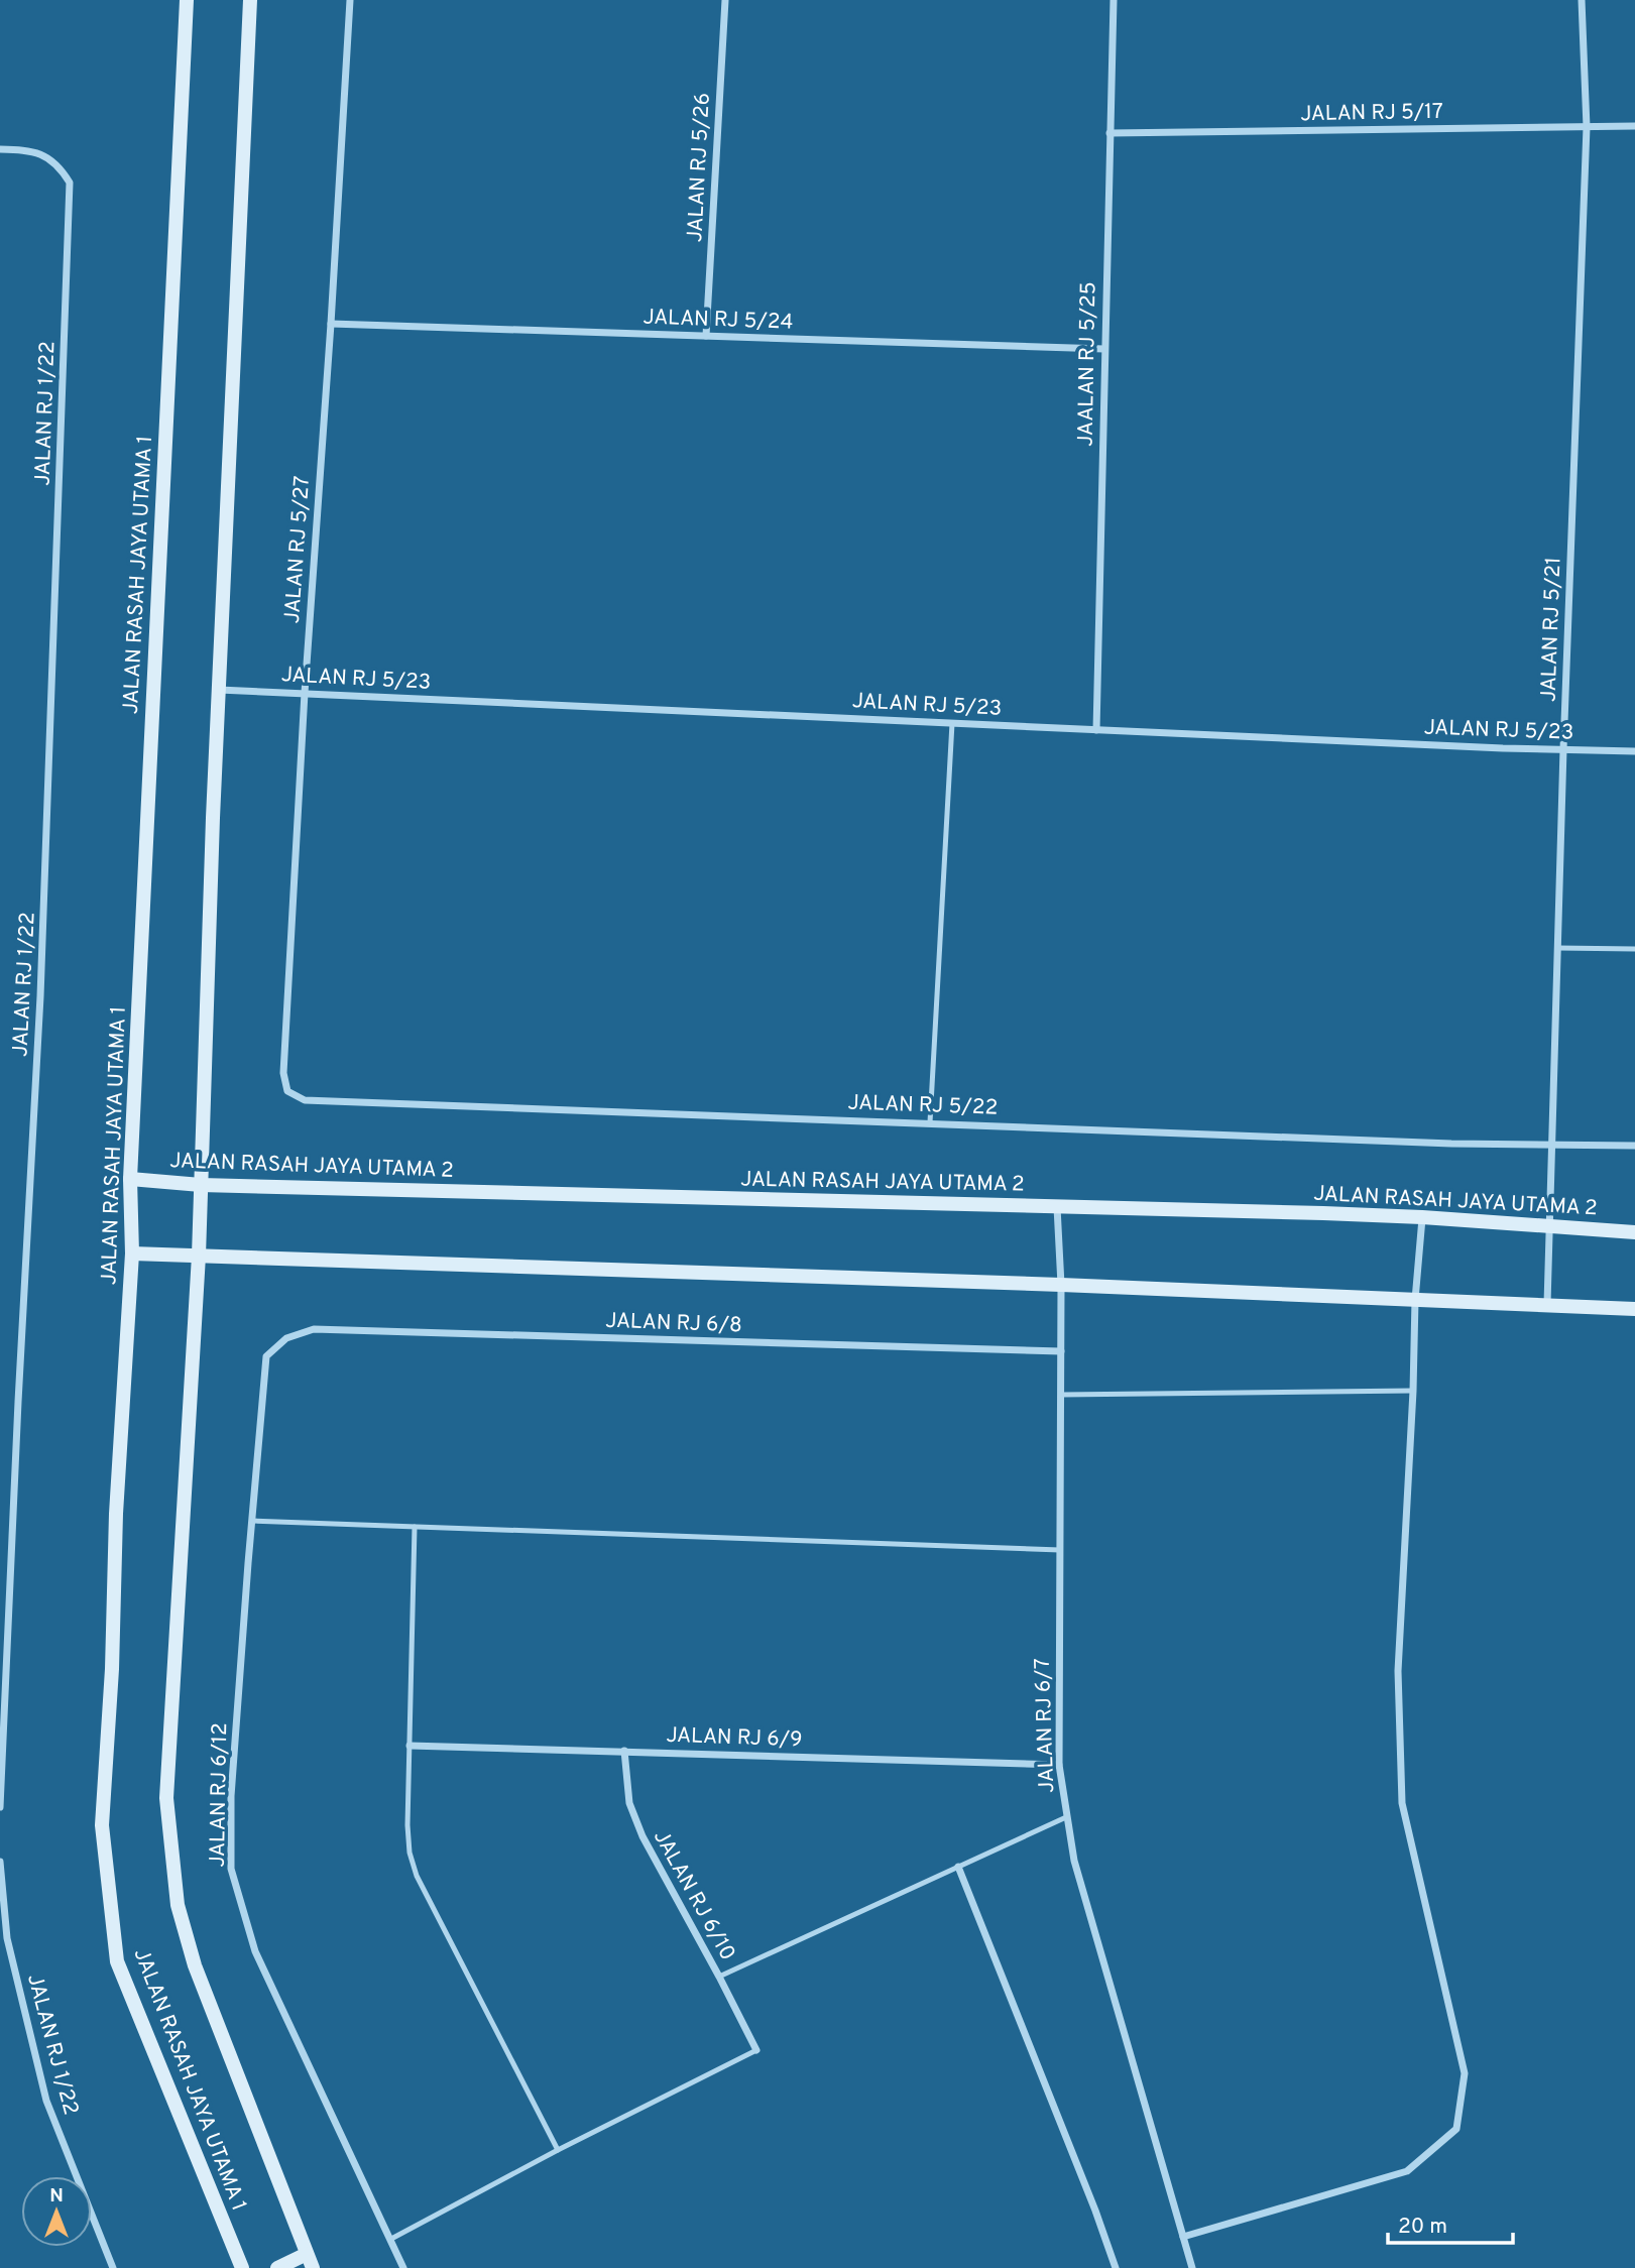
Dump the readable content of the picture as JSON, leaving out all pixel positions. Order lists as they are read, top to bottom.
{
  "streets": {
    "main road": ["JALAN RASAH JAYA UTAMA 1", "JALAN RASAH JAYA UTAMA 2"],
    "street": [
      "JALAN RJ 5/17",
      "JALAN RJ 5/26",
      "JALAN RJ 5/24",
      "JAALAN RJ 5/25",
      "JALAN RJ 1/22",
      "JALAN RJ 5/27",
      "JALAN RJ 5/21",
      "JALAN RJ 5/23",
      "JALAN RJ 5/22",
      "JALAN RJ 6/8",
      "JALAN RJ 6/7",
      "JALAN RJ 6/9",
      "JALAN RJ 6/12",
      "JALAN RJ 6/10"
    ]
  },
  "crossings": [
    ["JALAN RJ 5/17", "JAALAN RJ 5/25"],
    ["JALAN RJ 5/17", "JALAN RJ 5/21"],
    ["JALAN RJ 5/26", "JALAN RJ 5/24"],
    ["JALAN RJ 5/24", "JAALAN RJ 5/25"],
    ["JALAN RJ 5/24", "JALAN RJ 5/27"],
    ["JAALAN RJ 5/25", "JALAN RJ 5/23"],
    ["JALAN RJ 5/27", "JALAN RJ 5/23"],
    ["JALAN RJ 5/27", "JALAN RJ 5/22"],
    ["JALAN RASAH JAYA UTAMA 1", "JALAN RJ 5/23"],
    ["JALAN RASAH JAYA UTAMA 1", "JALAN RASAH JAYA UTAMA 2"],
    ["JALAN RJ 5/21", "JALAN RJ 5/23"],
    ["JALAN RJ 5/21", "JALAN RJ 5/22"],
    ["JALAN RJ 5/21", "JALAN RASAH JAYA UTAMA 2"],
    ["JALAN RASAH JAYA UTAMA 2", "JALAN RJ 6/7"],
    ["JALAN RJ 6/8", "JALAN RJ 6/7"],
    ["JALAN RJ 6/8", "JALAN RJ 6/12"],
    ["JALAN RJ 6/7", "JALAN RJ 6/9"],
    ["JALAN RJ 6/9", "JALAN RJ 6/10"]
  ],
  "scale_bar": "20 m",
  "north": "top"
}
